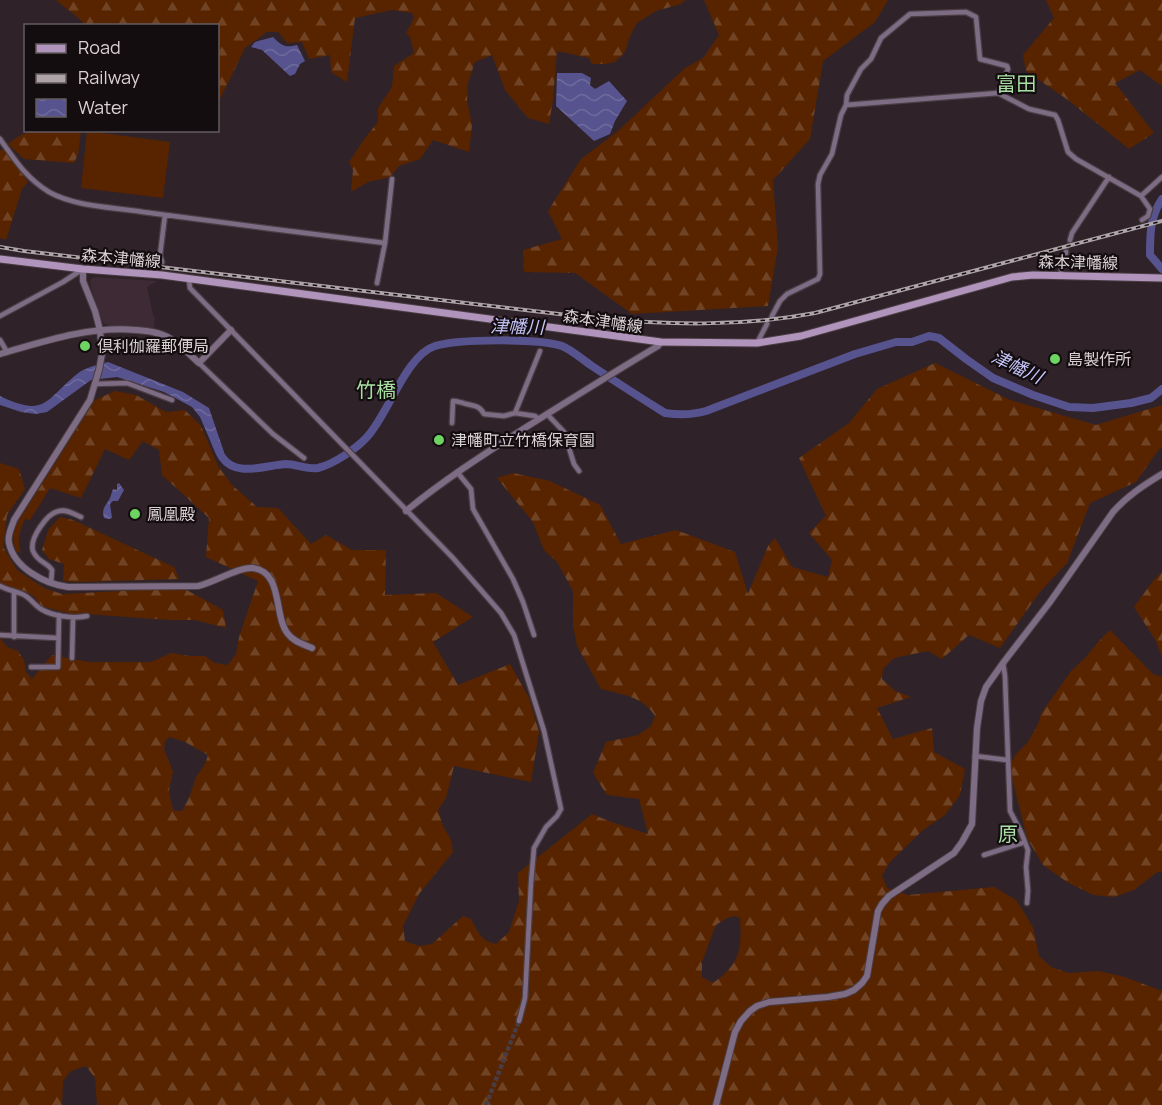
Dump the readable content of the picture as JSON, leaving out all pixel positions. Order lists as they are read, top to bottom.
{
  "streets": {
    "main road": ["森本津幡線"]
  },
  "districts": ["富田", "竹橋", "原"],
  "water": ["津幡川"],
  "places": [
    "倶利伽羅郵便局",
    "島製作所",
    "津幡町立竹橋保育園",
    "鳳凰殿"
  ],
  "legend": ["Road", "Railway", "Water"]
}
